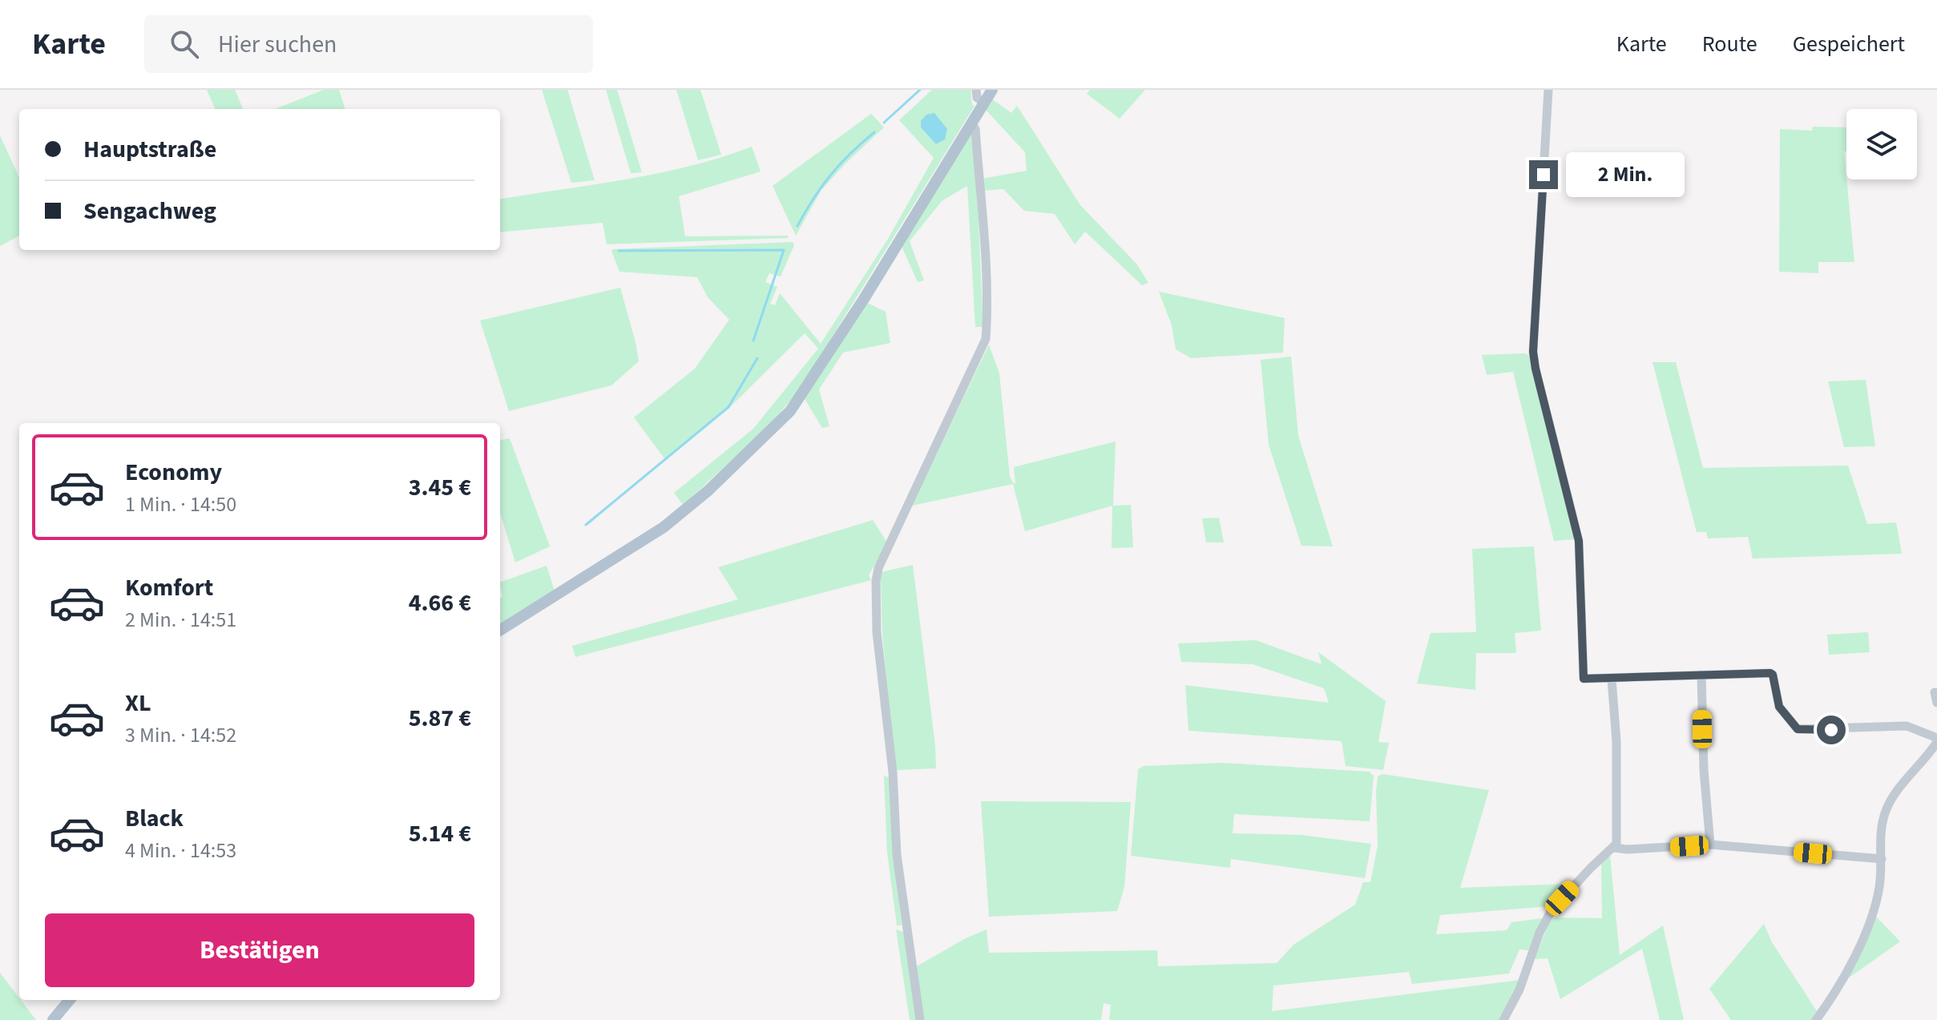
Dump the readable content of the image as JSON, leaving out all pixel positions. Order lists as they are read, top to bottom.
{
  "page": {
    "header": "Karte",
    "search": "Hier suchen",
    "nav": ["Karte", "Route", "Gespeichert"],
    "banner": ["Hauptstraße", "Sengachweg"],
    "bubble": "2 Min.",
    "list": [
      {
        "name": "Economy",
        "note": "1 Min. · 14:50",
        "value": "3.45 €"
      },
      {
        "name": "Komfort",
        "note": "2 Min. · 14:51",
        "value": "4.66 €"
      },
      {
        "name": "XL",
        "note": "3 Min. · 14:52",
        "value": "5.87 €"
      },
      {
        "name": "Black",
        "note": "4 Min. · 14:53",
        "value": "5.14 €"
      }
    ],
    "buttons": "Bestätigen"
  }
}
